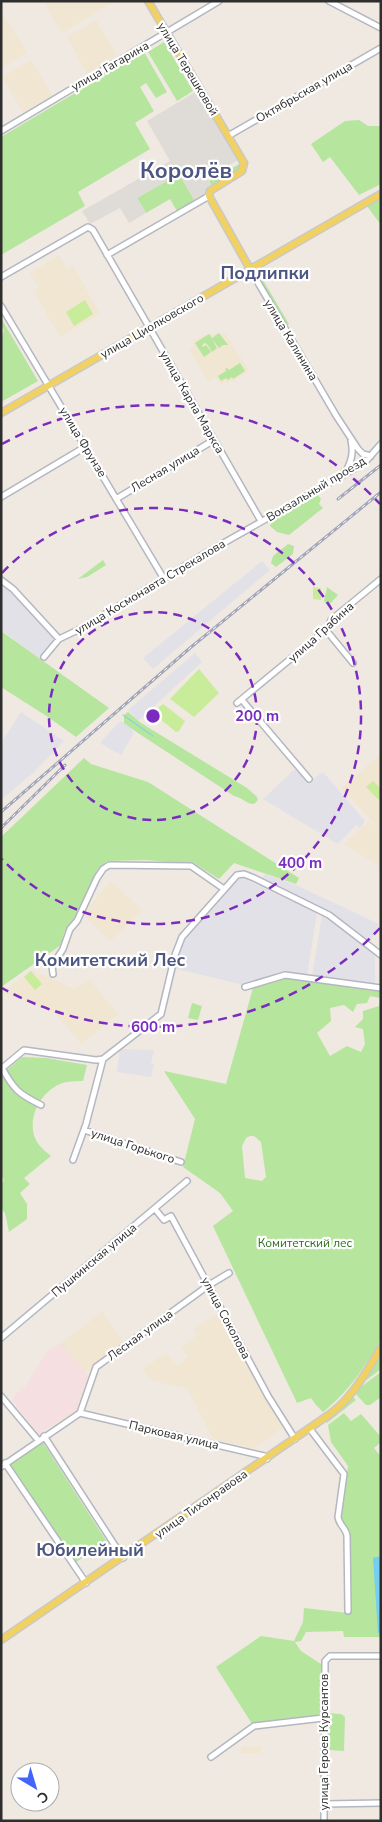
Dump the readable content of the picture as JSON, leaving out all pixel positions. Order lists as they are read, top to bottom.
{
  "streets": {
    "main road": [
      "улица Терешковой",
      "улица Циолковского",
      "улица Калинина",
      "улица Тихонравова"
    ],
    "street": [
      "улица Гагарина",
      "Октябрьская улица",
      "улица Карла Маркса",
      "улица Фрунзе",
      "Лесная улица",
      "Вокзальный проезд",
      "улица Космонавта Стрекалова",
      "улица Грабина",
      "улица Горького",
      "Пушкинская улица",
      "улица Соколова",
      "Парковая улица",
      "улица Героев Курсантов"
    ]
  },
  "crossings": [
    ["улица Гагарина", "улица Терешковой"],
    ["улица Терешковой", "Октябрьская улица"],
    ["улица Терешковой", "улица Калинина"],
    ["улица Циолковского", "улица Калинина"],
    ["улица Циолковского", "улица Карла Маркса"],
    ["улица Циолковского", "улица Фрунзе"],
    ["улица Калинина", "Вокзальный проезд"],
    ["улица Карла Маркса", "Лесная улица"],
    ["улица Карла Маркса", "Вокзальный проезд"],
    ["улица Карла Маркса", "улица Космонавта Стрекалова"],
    ["улица Фрунзе", "Лесная улица"],
    ["улица Фрунзе", "улица Космонавта Стрекалова"],
    ["Лесная улица", "улица Соколова"],
    ["Лесная улица", "Парковая улица"],
    ["Вокзальный проезд", "улица Космонавта Стрекалова"],
    ["Пушкинская улица", "улица Соколова"],
    ["улица Соколова", "улица Тихонравова"],
    ["Парковая улица", "улица Тихонравова"]
  ],
  "districts": [
    "Королёв",
    "Подлипки",
    "Комитетский Лес",
    "Юбилейный"
  ],
  "parks": ["Комитетский лес"],
  "north": "bottom right",
  "rings": ["200 m", "400 m", "600 m"]
}
